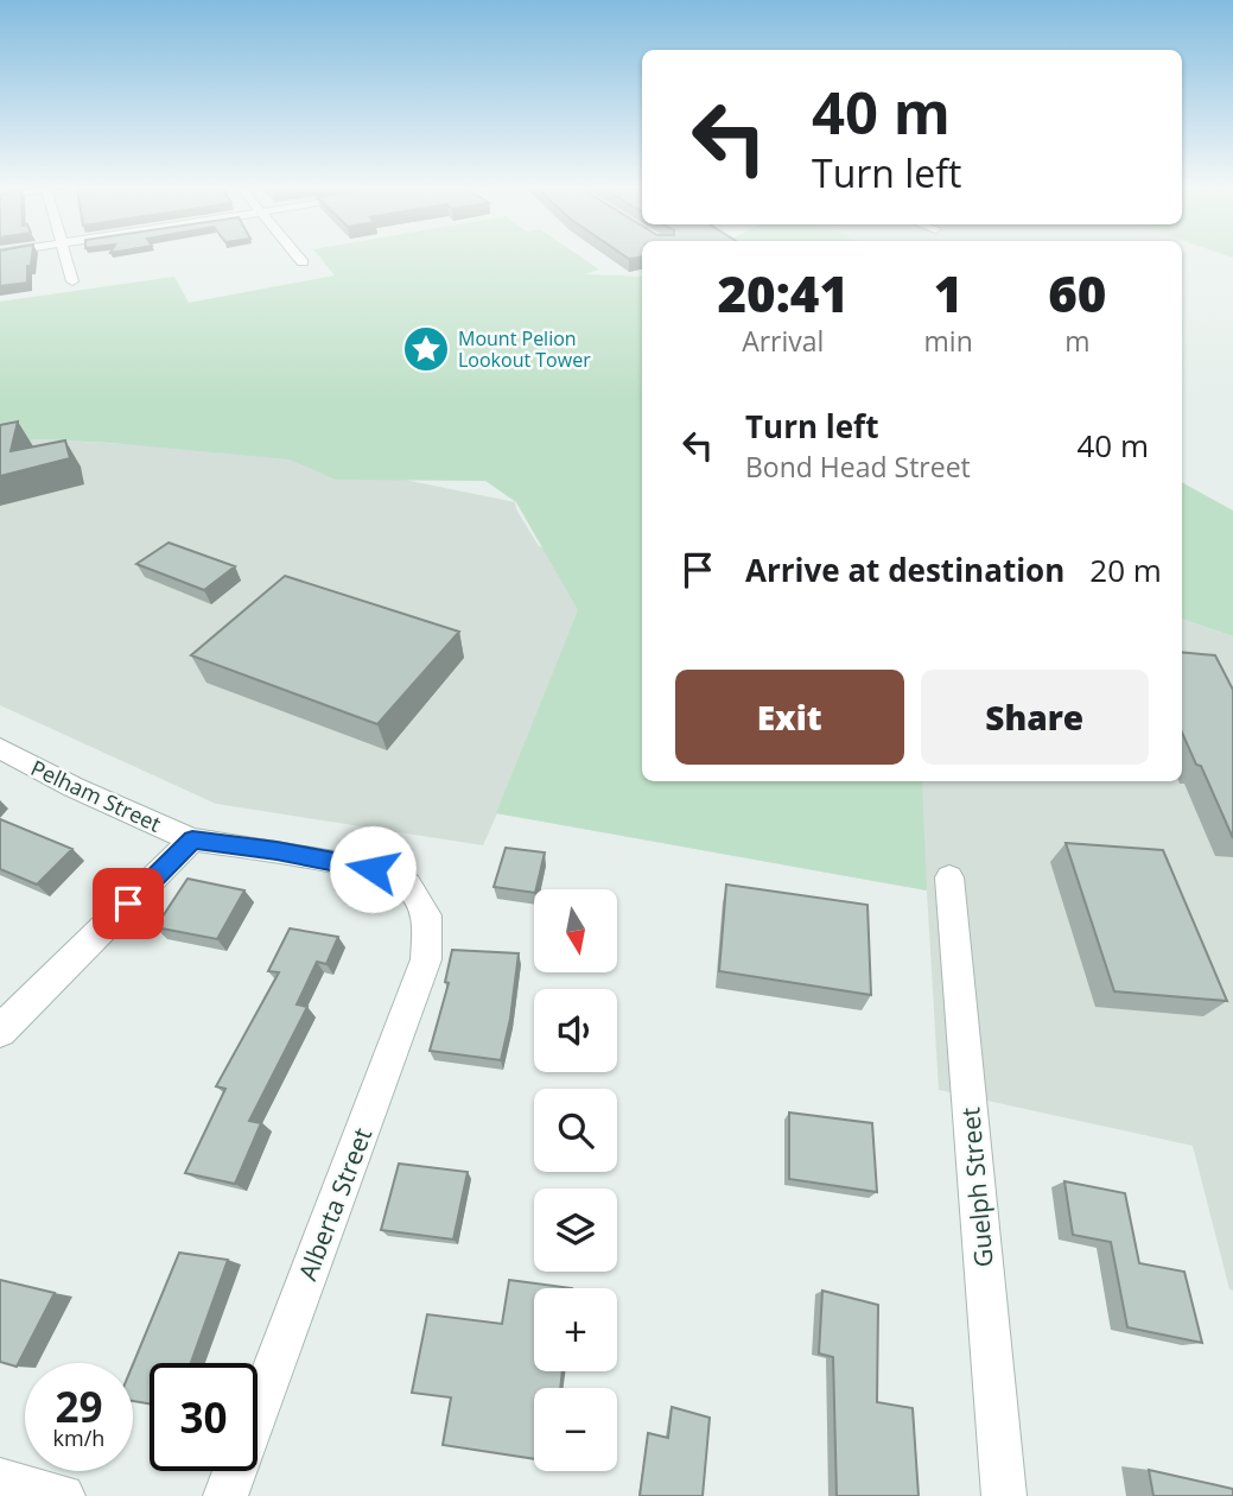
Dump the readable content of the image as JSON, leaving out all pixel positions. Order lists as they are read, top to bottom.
{
  "streets": {
    "street": ["Pelham Street", "Guelph Street", "Alberta Street"]
  },
  "crossings": [
    ["Pelham Street", "Alberta Street"]
  ],
  "places": {
    "place": ["Mount Pelion Lookout Tower"]
  },
  "north": "bottom",
  "page": {
    "turn": ["40 m", "Turn left"],
    "eta": [
      "20:41",
      "Arrival",
      "1",
      "min",
      "60",
      "m"
    ],
    "list": [
      {
        "name": "Turn left",
        "note": "Bond Head Street",
        "value": "40 m"
      },
      {
        "name": "Arrive at destination",
        "value": "20 m"
      }
    ],
    "buttons": ["Exit", "Share"],
    "map_buttons": ["+", "−"],
    "speed": "29 km/h",
    "limit": "30"
  }
}
